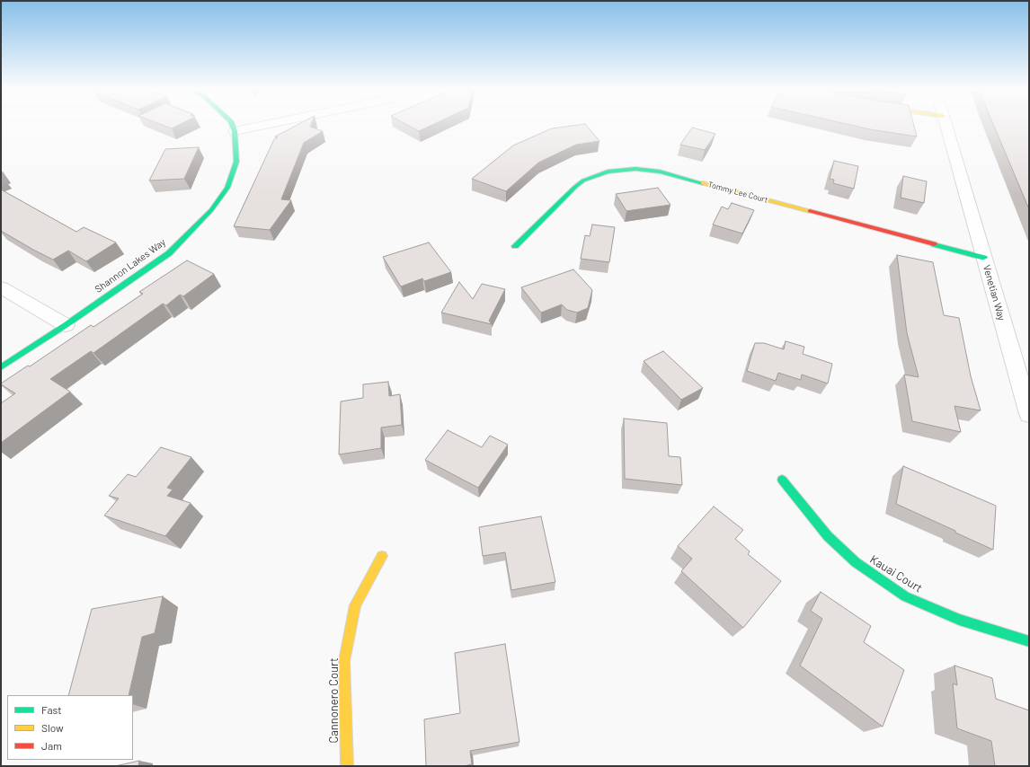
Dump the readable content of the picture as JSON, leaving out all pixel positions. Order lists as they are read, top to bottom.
{
  "streets": {
    "street": [
      "Tommy Lee Court",
      "Shannon Lakes Way",
      "Venetian Way",
      "Kauai Court",
      "Cannonero Court"
    ]
  },
  "crossings": [
    ["Tommy Lee Court", "Venetian Way"]
  ],
  "legend": ["Fast", "Slow", "Jam"]
}
